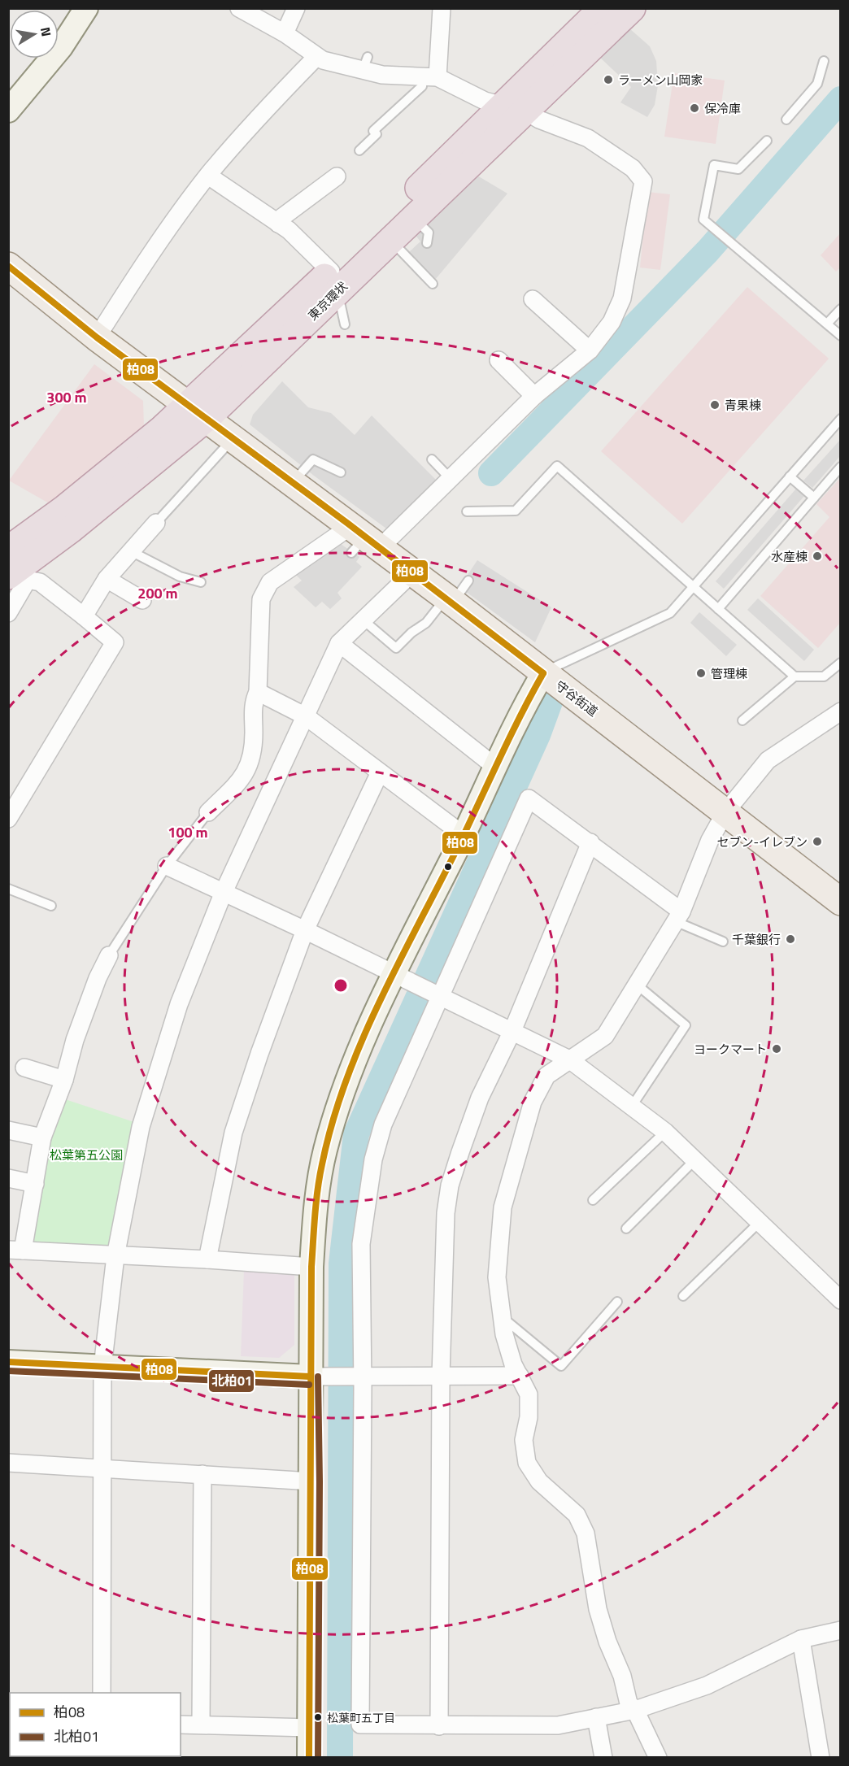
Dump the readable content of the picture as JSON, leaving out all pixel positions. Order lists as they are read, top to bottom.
{
  "streets": {
    "highway": ["東京環状"],
    "main road": ["守谷街道"]
  },
  "crossings": [
    ["東京環状", "守谷街道"]
  ],
  "parks": ["松葉第五公園"],
  "places": [
    "ラーメン山岡家",
    "保冷庫",
    "青果棟",
    "水産棟",
    "管理棟",
    "セブン-イレブン",
    "千葉銀行",
    "ヨークマート",
    "松葉町五丁目"
  ],
  "lines": ["transit line 柏08", "transit line 北柏01"],
  "legend": ["柏08", "北柏01"],
  "north": "right",
  "rings": ["300 m", "200 m", "100 m"]
}
